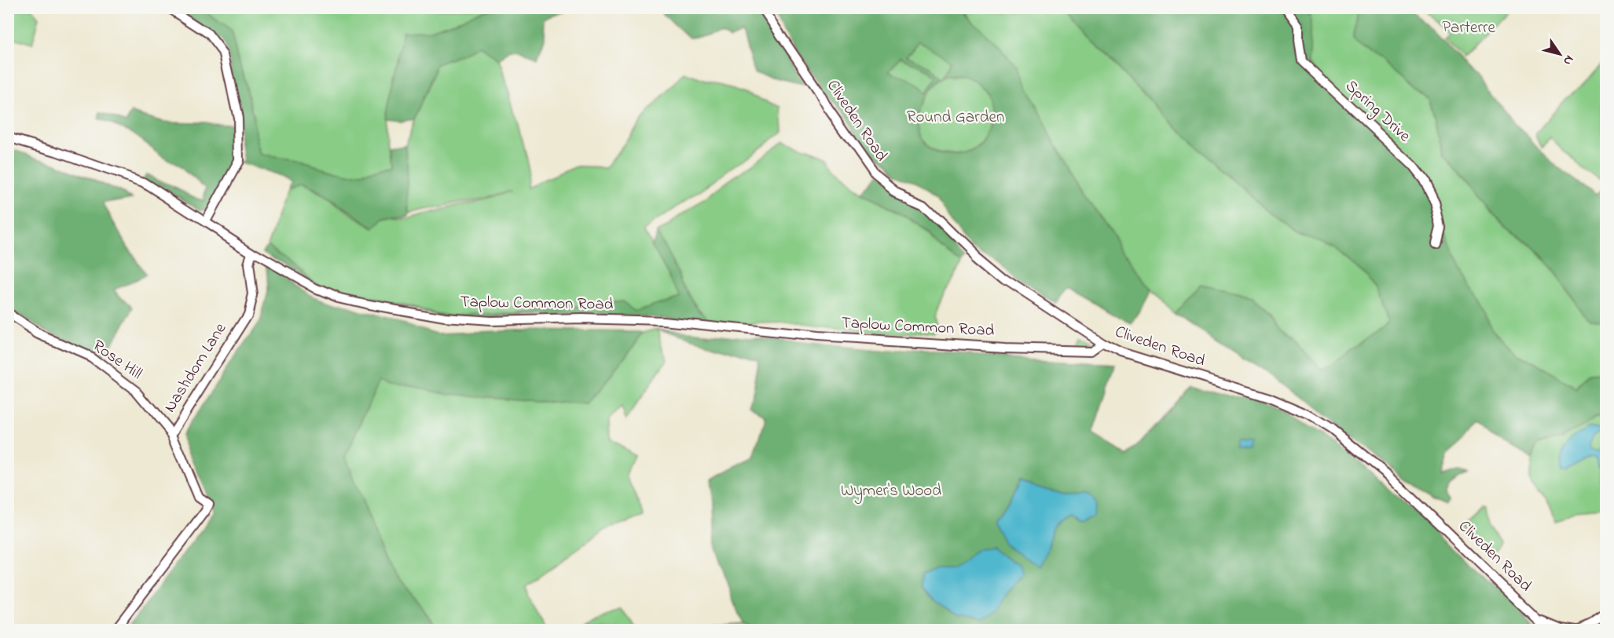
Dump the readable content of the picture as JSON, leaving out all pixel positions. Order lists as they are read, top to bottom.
{
  "streets": {
    "street": [
      "Spring Drive",
      "Cliveden Road",
      "Taplow Common Road",
      "Rose Hill",
      "Nashdom Lane"
    ]
  },
  "crossings": [
    ["Cliveden Road", "Taplow Common Road"],
    ["Taplow Common Road", "Nashdom Lane"],
    ["Rose Hill", "Nashdom Lane"]
  ],
  "parks": ["Parterre", "Round Garden", "Wymer's Wood"],
  "north": "bottom right"
}
